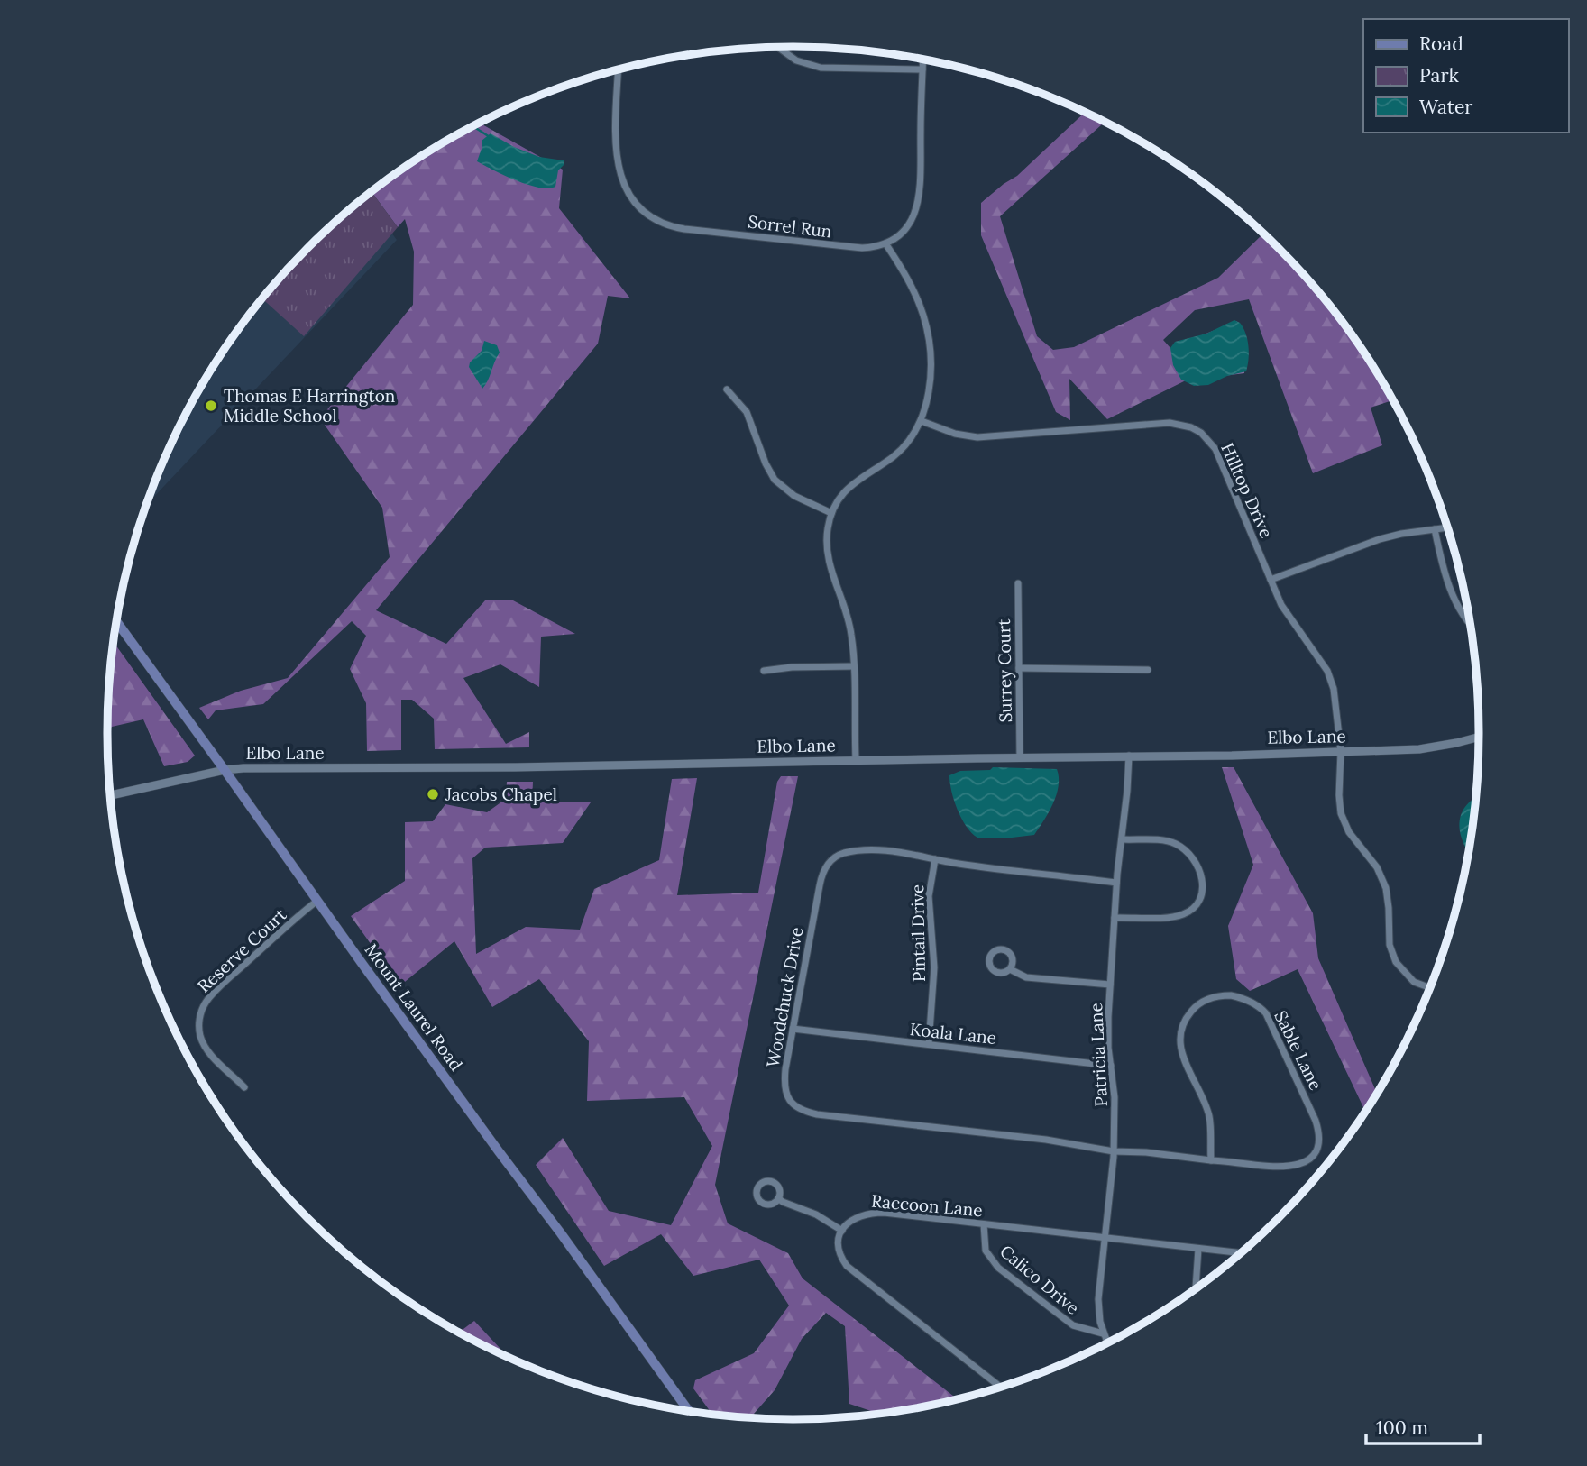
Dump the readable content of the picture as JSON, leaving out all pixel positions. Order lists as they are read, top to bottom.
{
  "streets": {
    "main road": ["Mount Laurel Road"],
    "street": [
      "Sorrel Run",
      "Hilltop Drive",
      "Surrey Court",
      "Elbo Lane",
      "Pintail Drive",
      "Reserve Court",
      "Woodchuck Drive",
      "Koala Lane",
      "Sable Lane",
      "Patricia Lane",
      "Raccoon Lane",
      "Calico Drive"
    ]
  },
  "crossings": [
    ["Hilltop Drive", "Elbo Lane"],
    ["Surrey Court", "Elbo Lane"],
    ["Elbo Lane", "Mount Laurel Road"],
    ["Elbo Lane", "Patricia Lane"],
    ["Pintail Drive", "Woodchuck Drive"],
    ["Pintail Drive", "Koala Lane"],
    ["Reserve Court", "Mount Laurel Road"],
    ["Woodchuck Drive", "Koala Lane"],
    ["Woodchuck Drive", "Sable Lane"],
    ["Woodchuck Drive", "Patricia Lane"],
    ["Koala Lane", "Patricia Lane"],
    ["Sable Lane", "Patricia Lane"],
    ["Patricia Lane", "Raccoon Lane"],
    ["Patricia Lane", "Calico Drive"],
    ["Raccoon Lane", "Calico Drive"]
  ],
  "places": ["Thomas E Harrington Middle School", "Jacobs Chapel"],
  "legend": ["Road", "Park", "Water"],
  "scale_bar": "100 m"
}
